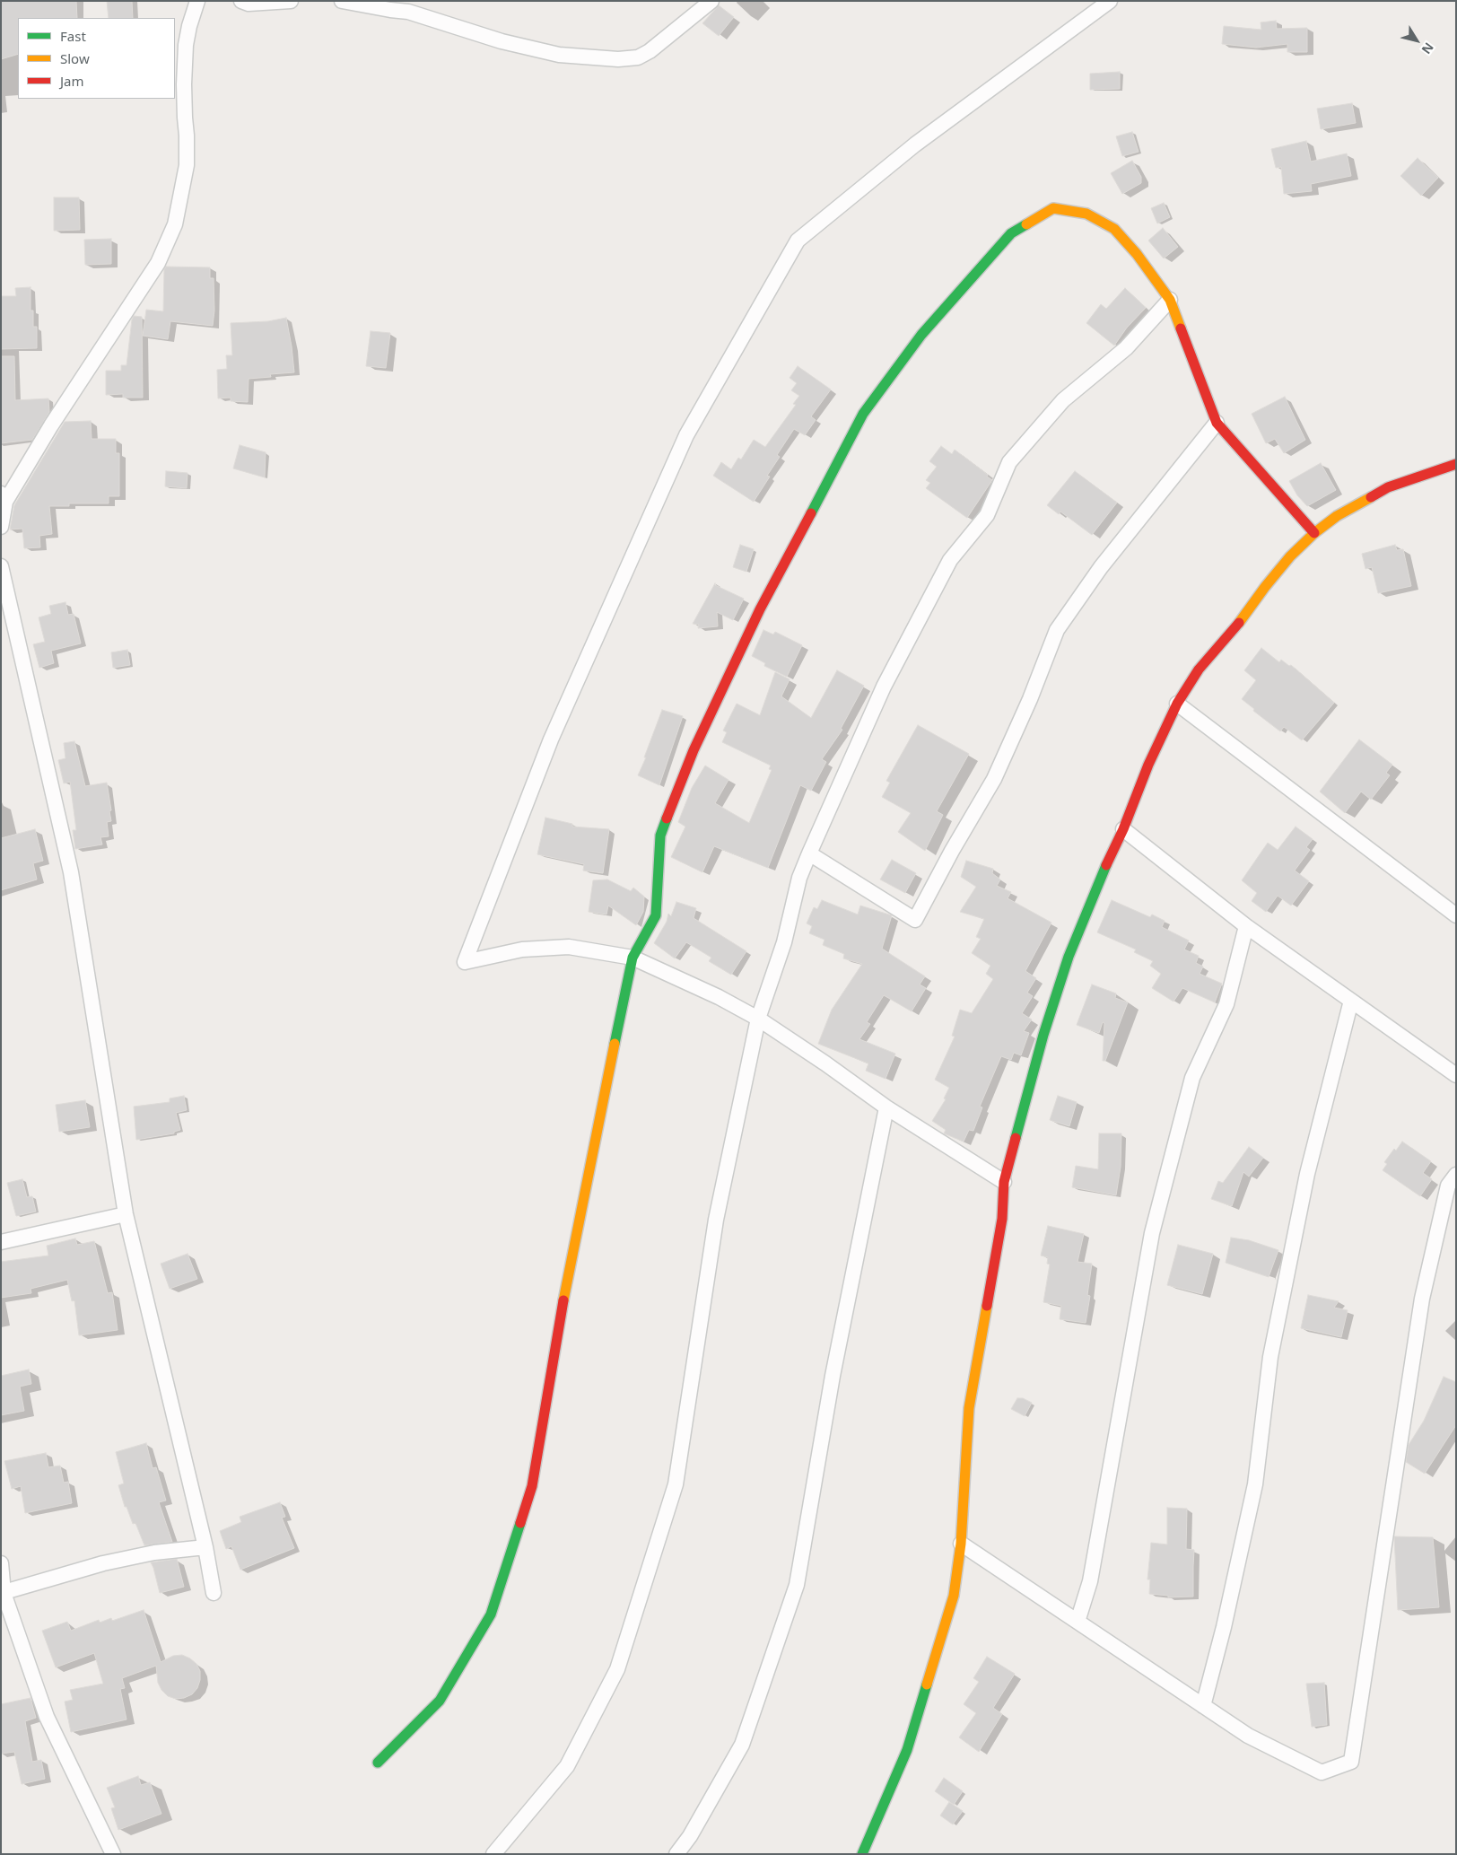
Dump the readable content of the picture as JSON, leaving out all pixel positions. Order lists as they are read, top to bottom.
{
  "legend": ["Fast", "Slow", "Jam"],
  "north": "bottom right"
}
